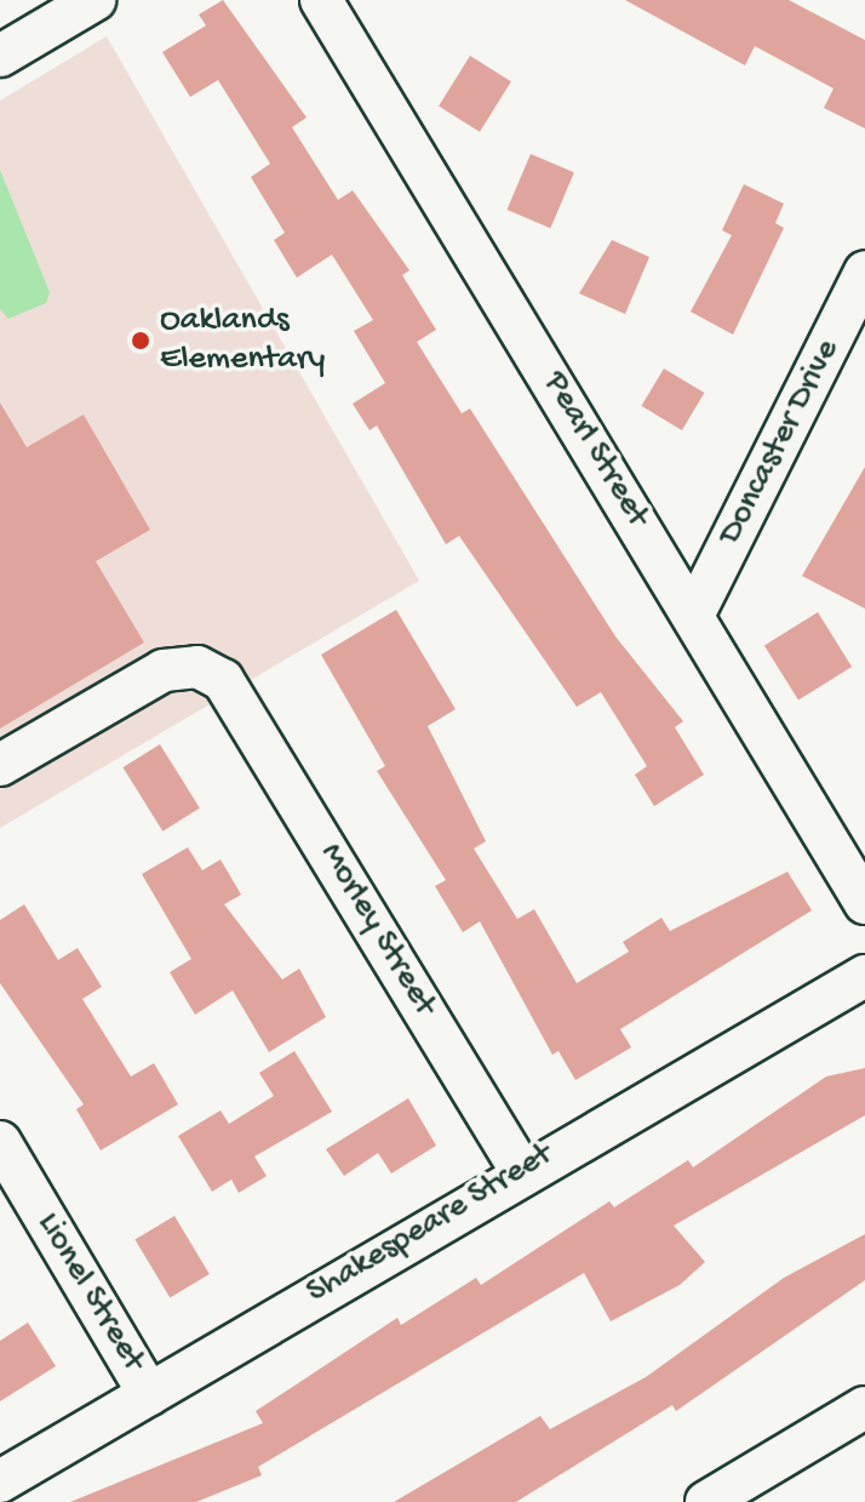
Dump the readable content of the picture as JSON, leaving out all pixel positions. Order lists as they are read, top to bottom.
{
  "streets": {
    "street": [
      "Doncaster Drive",
      "Pearl Street",
      "Morley Street",
      "Shakespeare Street",
      "Lionel Street"
    ]
  },
  "crossings": [
    ["Doncaster Drive", "Pearl Street"],
    ["Morley Street", "Shakespeare Street"],
    ["Shakespeare Street", "Lionel Street"]
  ],
  "places": ["Oaklands Elementary"]
}
